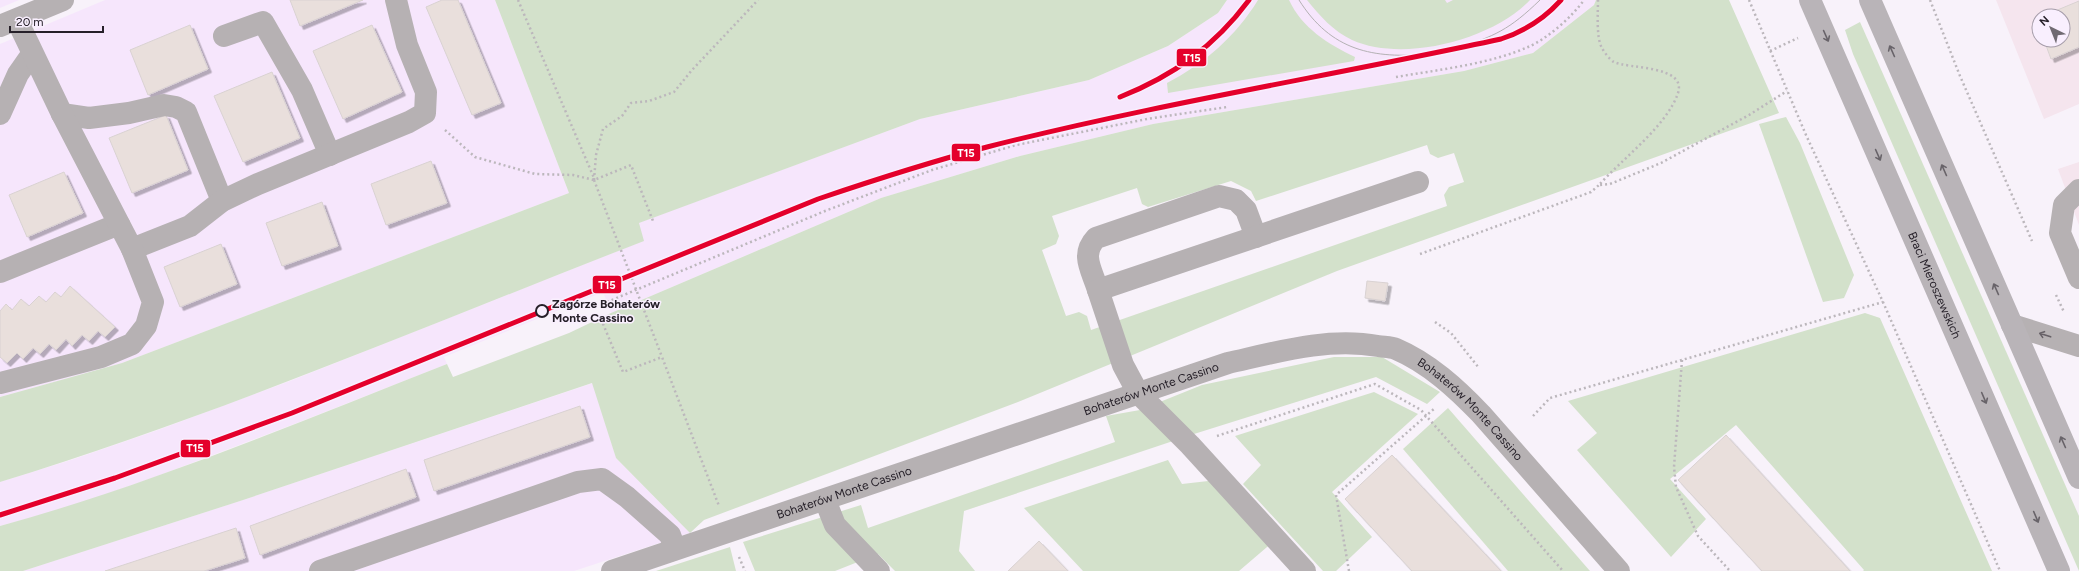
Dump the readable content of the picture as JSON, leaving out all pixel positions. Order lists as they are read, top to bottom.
{
  "streets": {
    "main road": ["Braci Mieroszewskich"],
    "street": ["Bohaterów Monte Cassino"]
  },
  "places": ["Zagórze Bohaterów Monte Cassino"],
  "lines": ["transit line T15"],
  "scale_bar": "20 m",
  "north": "top left"
}
